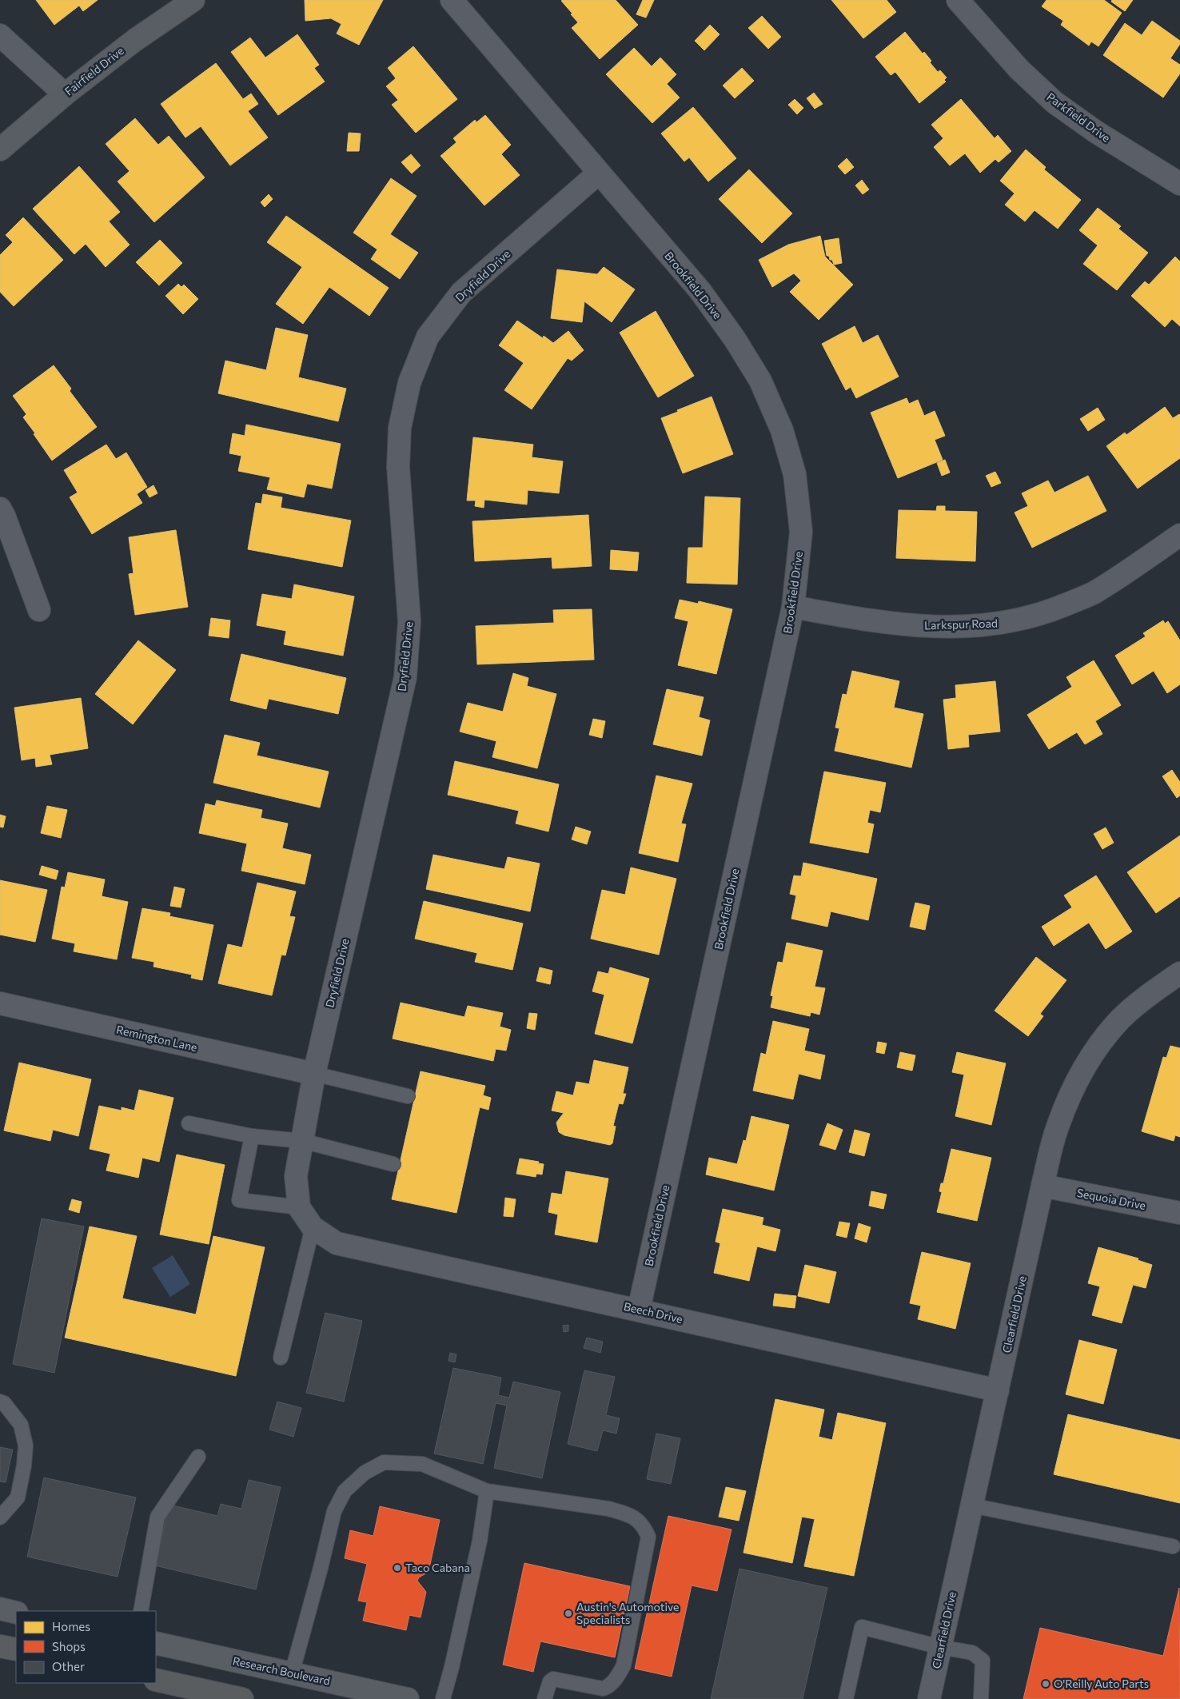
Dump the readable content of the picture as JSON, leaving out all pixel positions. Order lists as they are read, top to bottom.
{
  "streets": {
    "main road": ["Fairfield Drive", "Research Boulevard"],
    "street": [
      "Parkfield Drive",
      "Dryfield Drive",
      "Brookfield Drive",
      "Larkspur Road",
      "Remington Lane",
      "Sequoia Drive",
      "Beech Drive",
      "Clearfield Drive"
    ]
  },
  "crossings": [
    ["Dryfield Drive", "Brookfield Drive"],
    ["Dryfield Drive", "Remington Lane"],
    ["Dryfield Drive", "Beech Drive"],
    ["Brookfield Drive", "Larkspur Road"],
    ["Brookfield Drive", "Beech Drive"],
    ["Sequoia Drive", "Clearfield Drive"],
    ["Beech Drive", "Clearfield Drive"]
  ],
  "places": ["Taco Cabana", "Austin's Automotive Specialists", "O'Reilly Auto Parts"],
  "legend": ["Homes", "Shops", "Other"]
}
